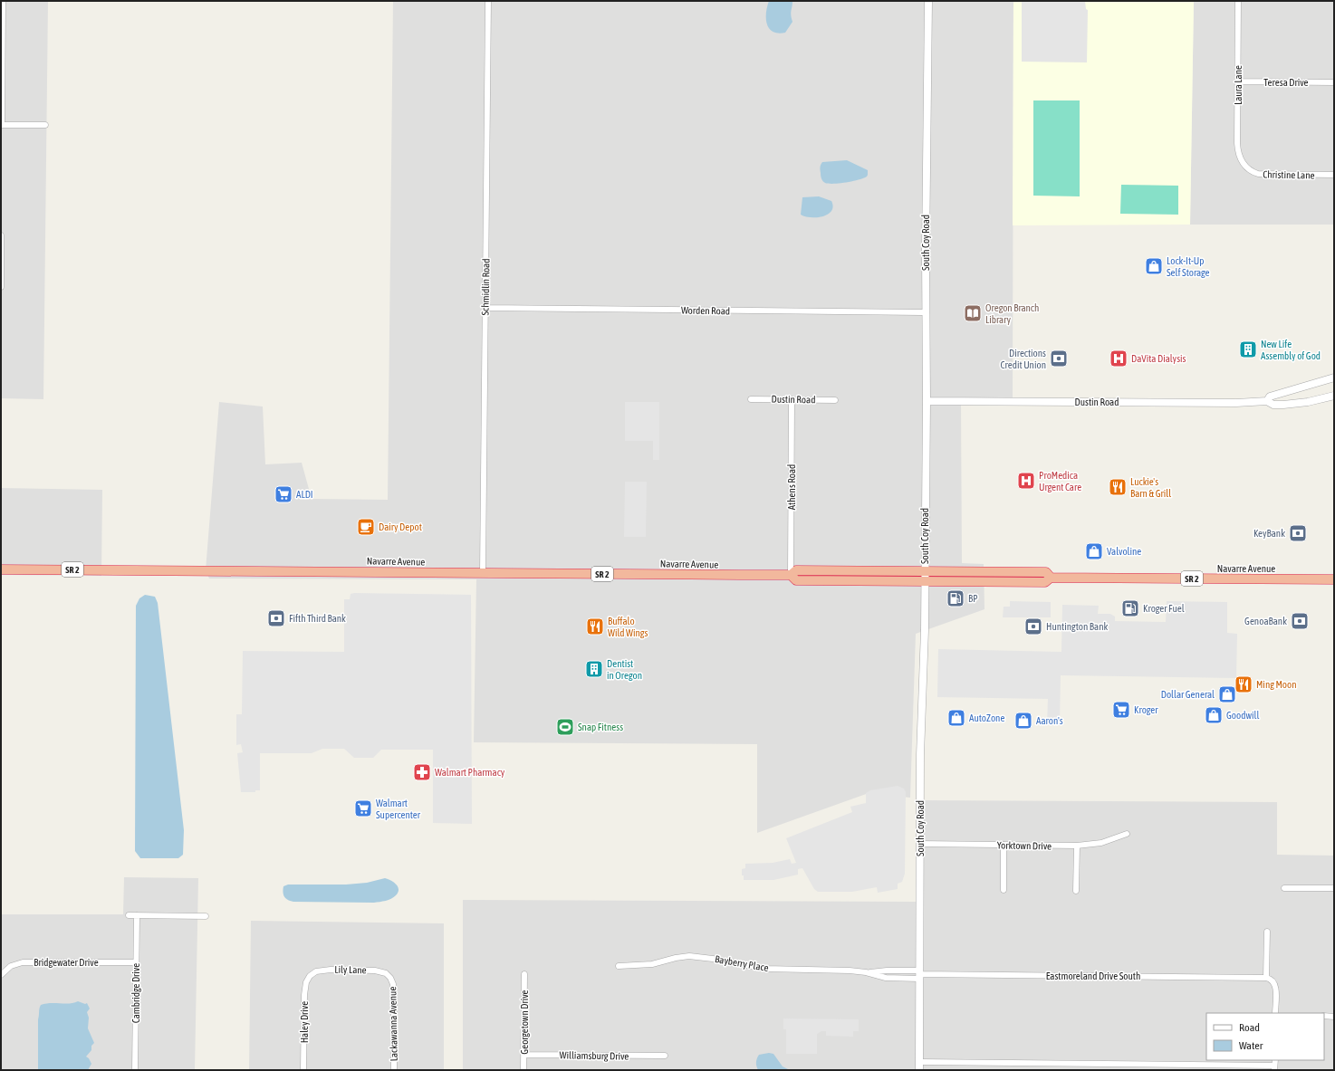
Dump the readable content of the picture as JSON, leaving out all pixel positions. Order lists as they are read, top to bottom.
{
  "streets": {
    "highway": ["Navarre Avenue", "SR 2"],
    "street": [
      "Teresa Drive",
      "Laura Lane",
      "Christine Lane",
      "South Coy Road",
      "Schmidlin Road",
      "Worden Road",
      "Dustin Road",
      "Athens Road",
      "Yorktown Drive",
      "Bridgewater Drive",
      "Bayberry Place",
      "Lily Lane",
      "Eastmoreland Drive South",
      "Cambridge Drive",
      "Haley Drive",
      "Georgetown Drive",
      "Lackawanna Avenue",
      "Williamsburg Drive"
    ]
  },
  "crossings": [
    ["Teresa Drive", "Laura Lane"],
    ["Laura Lane", "Christine Lane"],
    ["South Coy Road", "Worden Road"],
    ["South Coy Road", "Dustin Road"],
    ["South Coy Road", "Navarre Avenue"],
    ["South Coy Road", "Yorktown Drive"],
    ["South Coy Road", "Bayberry Place"],
    ["South Coy Road", "Eastmoreland Drive South"],
    ["Schmidlin Road", "Worden Road"],
    ["Schmidlin Road", "Navarre Avenue"],
    ["Dustin Road", "Athens Road"],
    ["Athens Road", "Navarre Avenue"],
    ["Bridgewater Drive", "Cambridge Drive"],
    ["Bayberry Place", "Eastmoreland Drive South"],
    ["Lily Lane", "Haley Drive"],
    ["Lily Lane", "Lackawanna Avenue"],
    ["Georgetown Drive", "Williamsburg Drive"]
  ],
  "places": {
    "shop": [
      "Lock-It-Up Self Storage",
      "Valvoline",
      "Dollar General",
      "Goodwill",
      "AutoZone",
      "Aaron's"
    ],
    "library": ["Oregon Branch Library"],
    "building": ["New Life Assembly of God", "Dentist in Oregon"],
    "bank": [
      "Directions Credit Union",
      "KeyBank",
      "Fifth Third Bank",
      "GenoaBank",
      "Huntington Bank"
    ],
    "hospital": ["DaVita Dialysis", "ProMedica Urgent Care"],
    "restaurant": ["Luckie's Barn & Grill", "Buffalo Wild Wings", "Ming Moon"],
    "supermarket": ["ALDI", "Kroger", "Walmart Supercenter"],
    "cafe": ["Dairy Depot"],
    "fuel station": ["BP", "Kroger Fuel"],
    "sports": ["Snap Fitness"],
    "pharmacy": ["Walmart Pharmacy"]
  },
  "legend": ["Road", "Water"]
}
